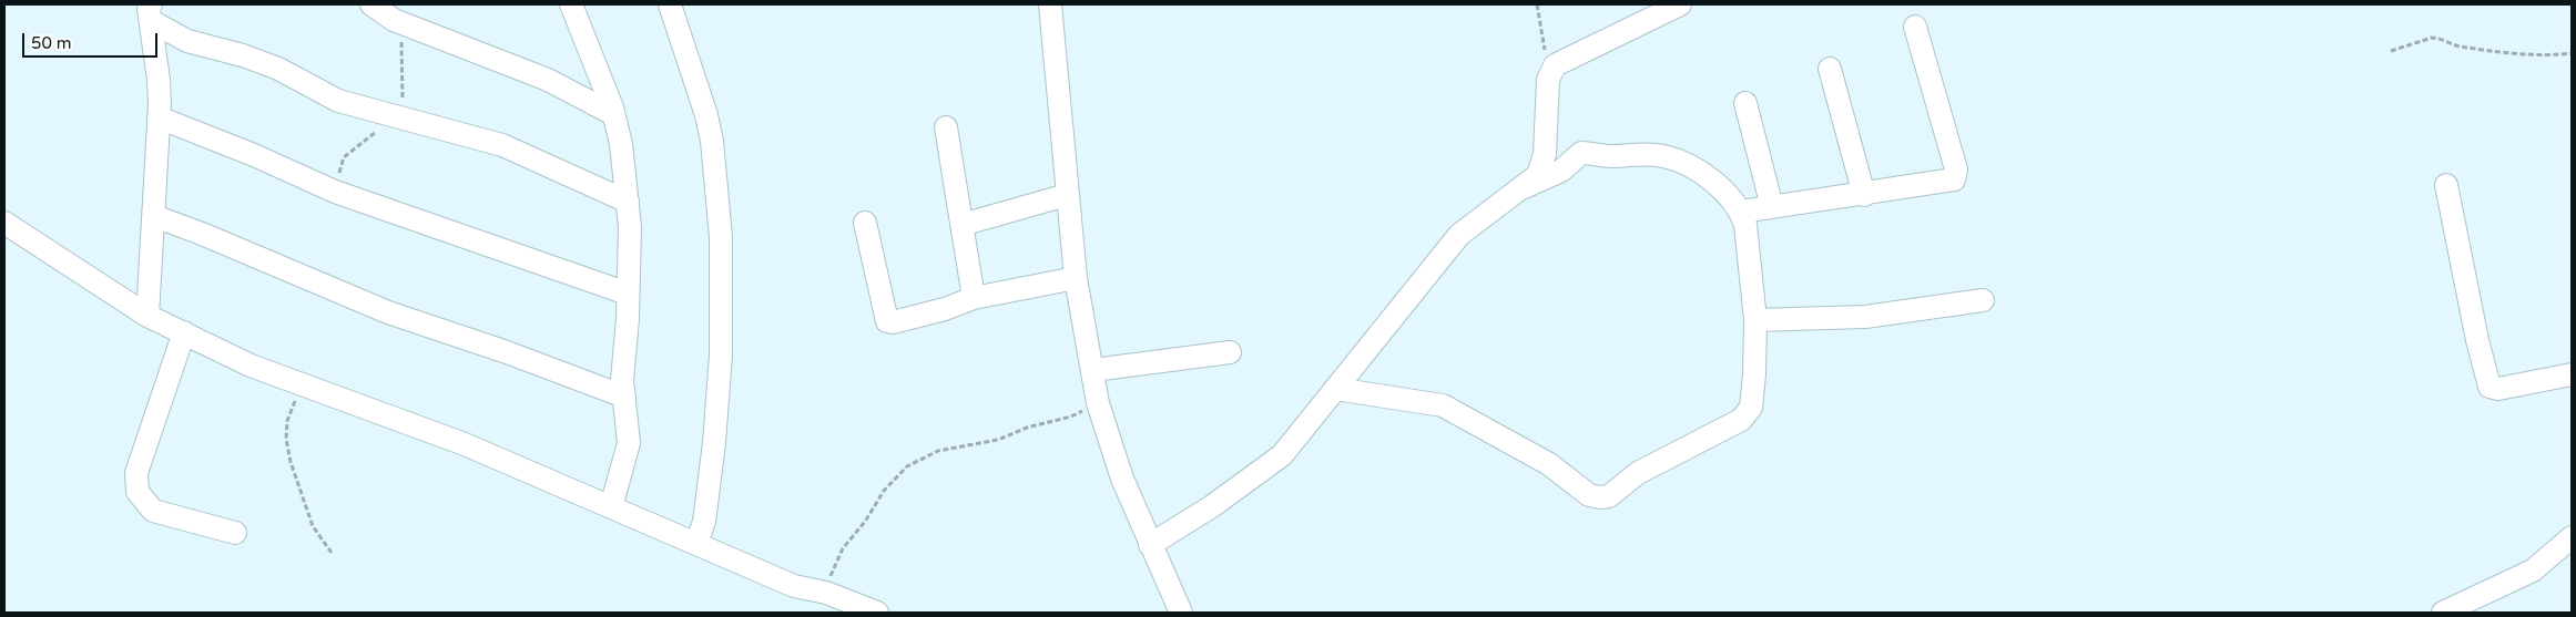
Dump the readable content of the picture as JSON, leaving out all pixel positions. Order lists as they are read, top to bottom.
{
  "scale_bar": "50 m"
}
